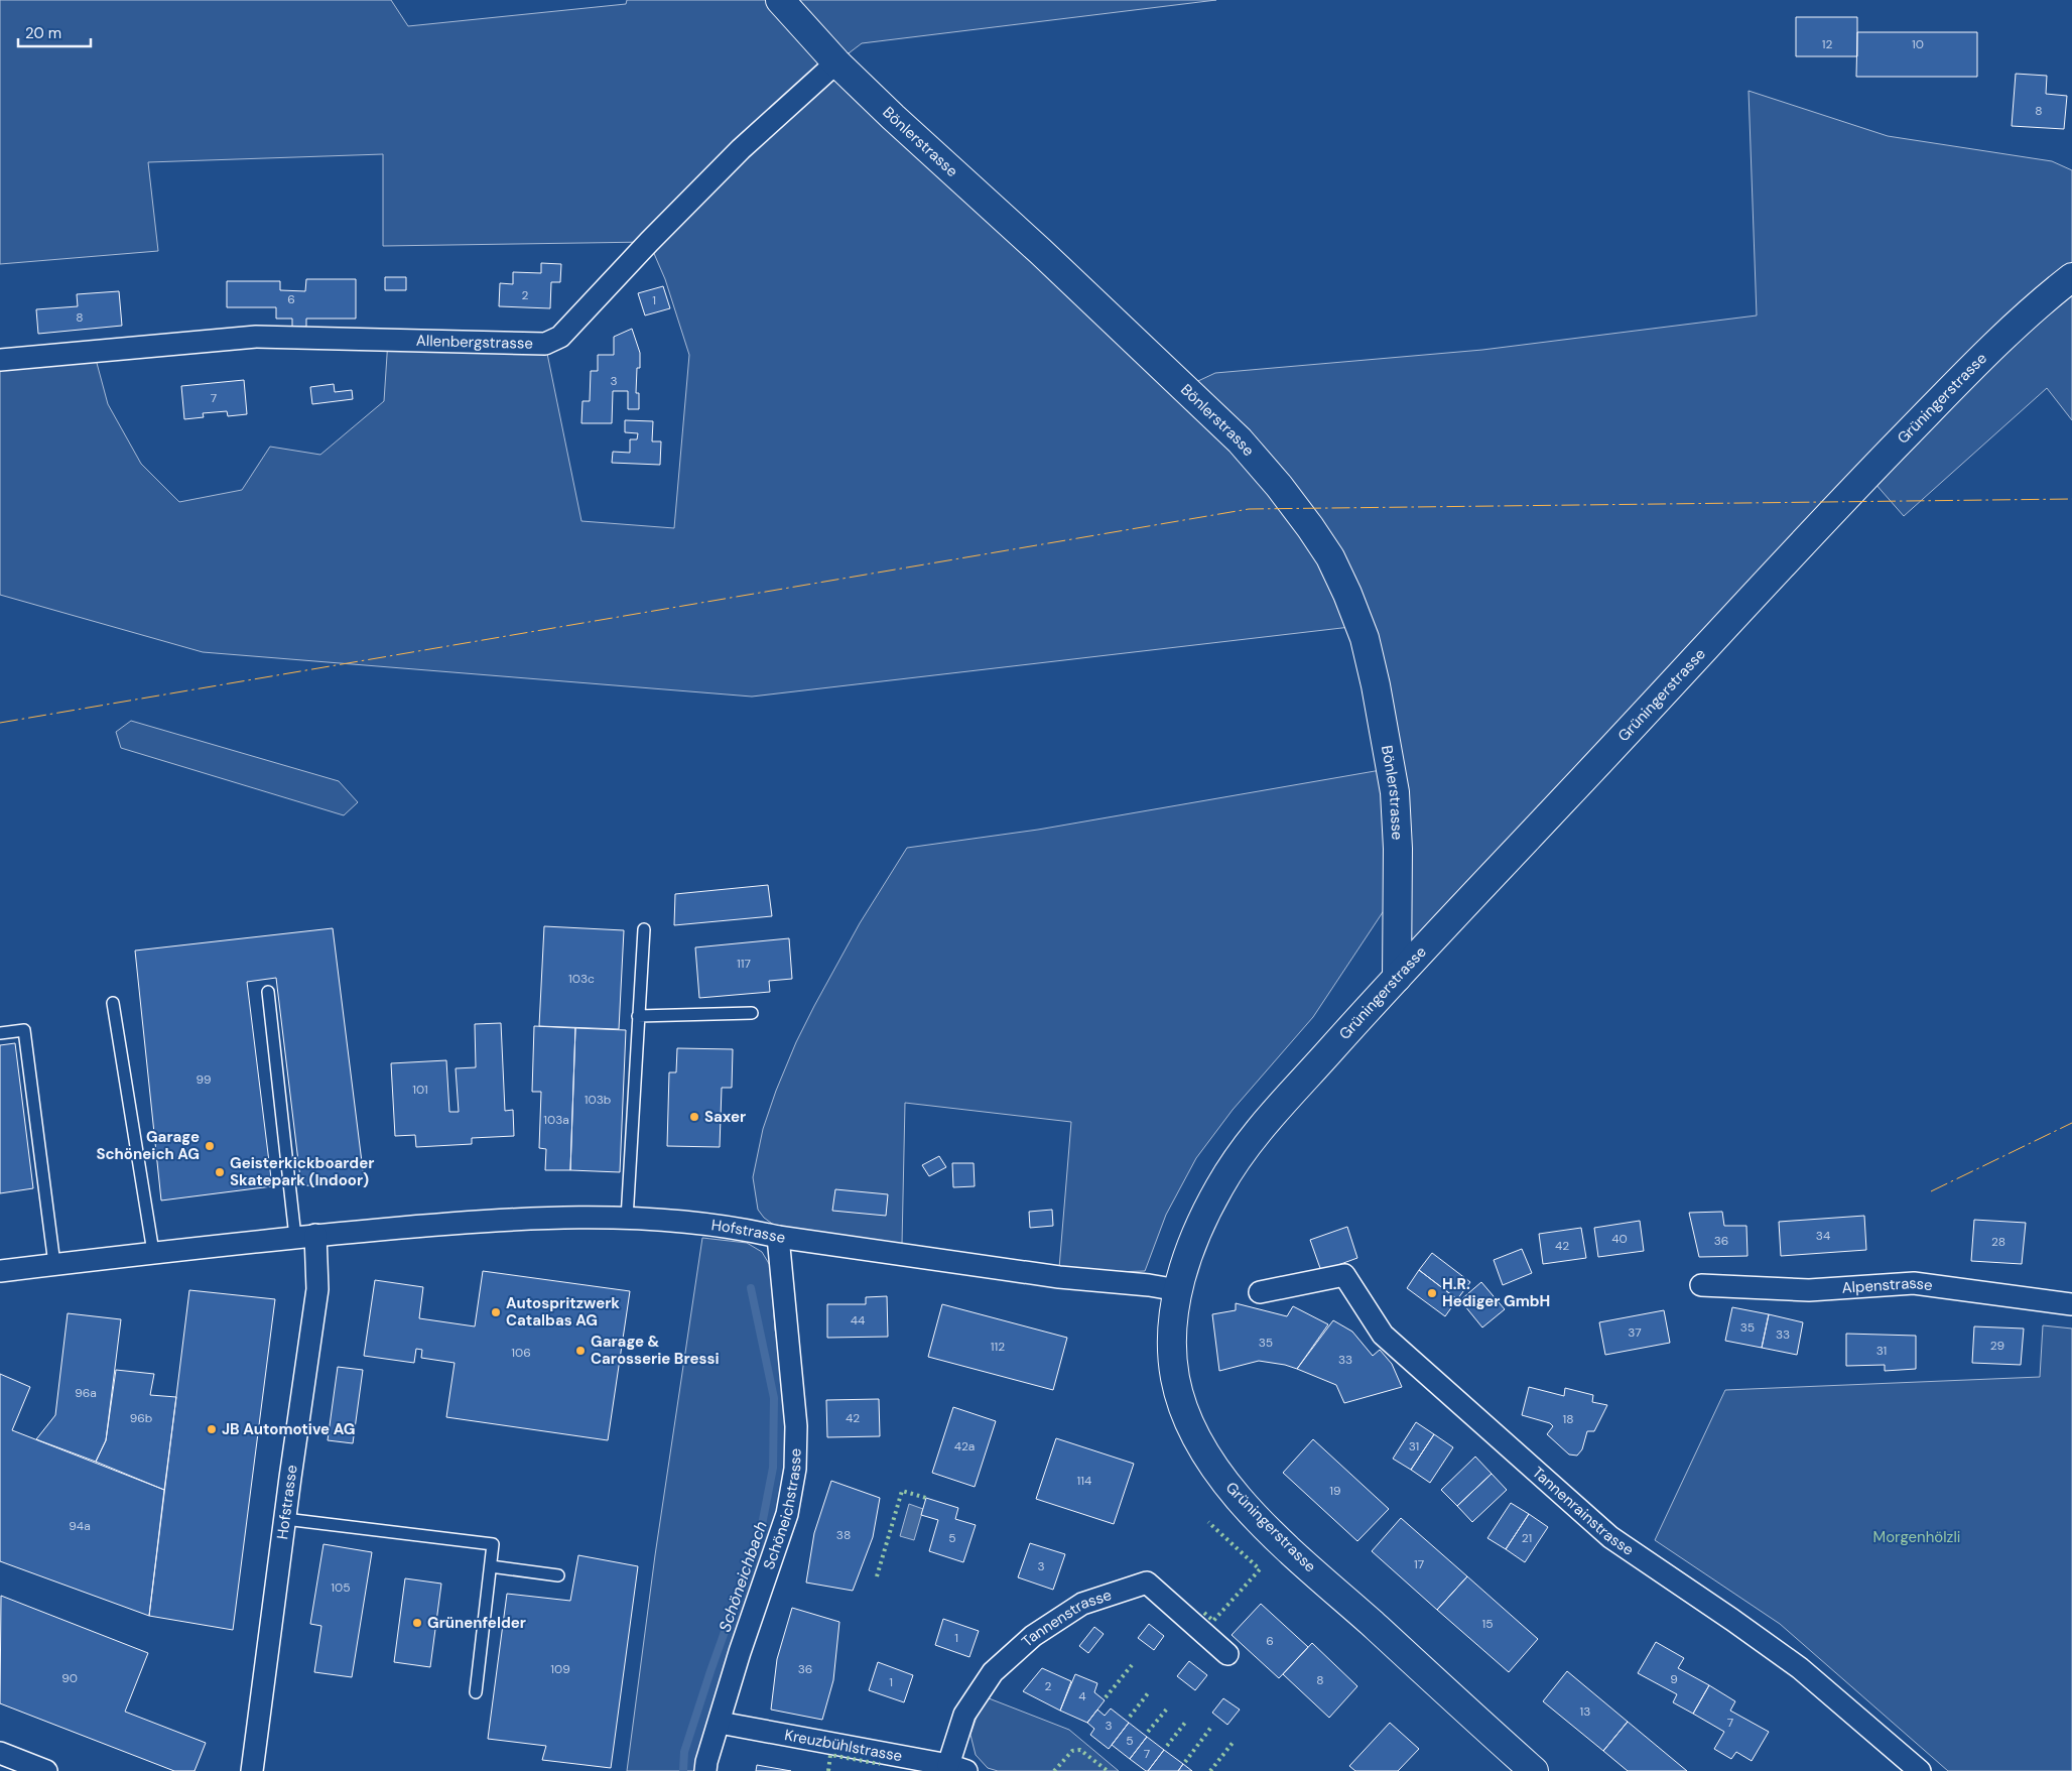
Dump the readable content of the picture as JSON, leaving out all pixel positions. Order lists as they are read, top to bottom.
{
  "streets": {
    "main road": ["Bönlerstrasse", "Grüningerstrasse"],
    "street": [
      "Allenbergstrasse",
      "Hofstrasse",
      "Alpenstrasse",
      "Schöneichstrasse",
      "Tannenrainstrasse",
      "Tannenstrasse",
      "Kreuzbühlstrasse"
    ]
  },
  "crossings": [
    ["Bönlerstrasse", "Allenbergstrasse"],
    ["Bönlerstrasse", "Grüningerstrasse"],
    ["Grüningerstrasse", "Hofstrasse"],
    ["Hofstrasse", "Schöneichstrasse"],
    ["Schöneichstrasse", "Kreuzbühlstrasse"],
    ["Tannenstrasse", "Kreuzbühlstrasse"]
  ],
  "water": ["Schöneichbach"],
  "parks": ["Morgenhölzli"],
  "places": [
    "Saxer",
    "Garage Schöneich AG",
    "Geisterkickboarder Skatepark (Indoor)",
    "H.R. Hediger GmbH",
    "Autospritzwerk Catalbas AG",
    "Garage & Carosserie Bressi",
    "JB Automotive AG",
    "Grünenfelder"
  ],
  "house_numbers": [
    "12",
    "10",
    "8",
    "2",
    "6",
    "1",
    "8",
    "3",
    "7",
    "117",
    "103c",
    "99",
    "101",
    "103b",
    "103a",
    "34",
    "40",
    "36",
    "28",
    "42",
    "44",
    "35",
    "37",
    "33",
    "35",
    "29",
    "112",
    "31",
    "106",
    "33",
    "96a",
    "96b",
    "42",
    "18",
    "42a",
    "31",
    "114",
    "19",
    "94a",
    "38",
    "5",
    "21",
    "17",
    "3",
    "105",
    "15",
    "1",
    "6",
    "109",
    "36",
    "90",
    "9",
    "8",
    "1",
    "2",
    "4",
    "13",
    "7",
    "3",
    "5",
    "7"
  ],
  "scale_bar": "20 m"
}
